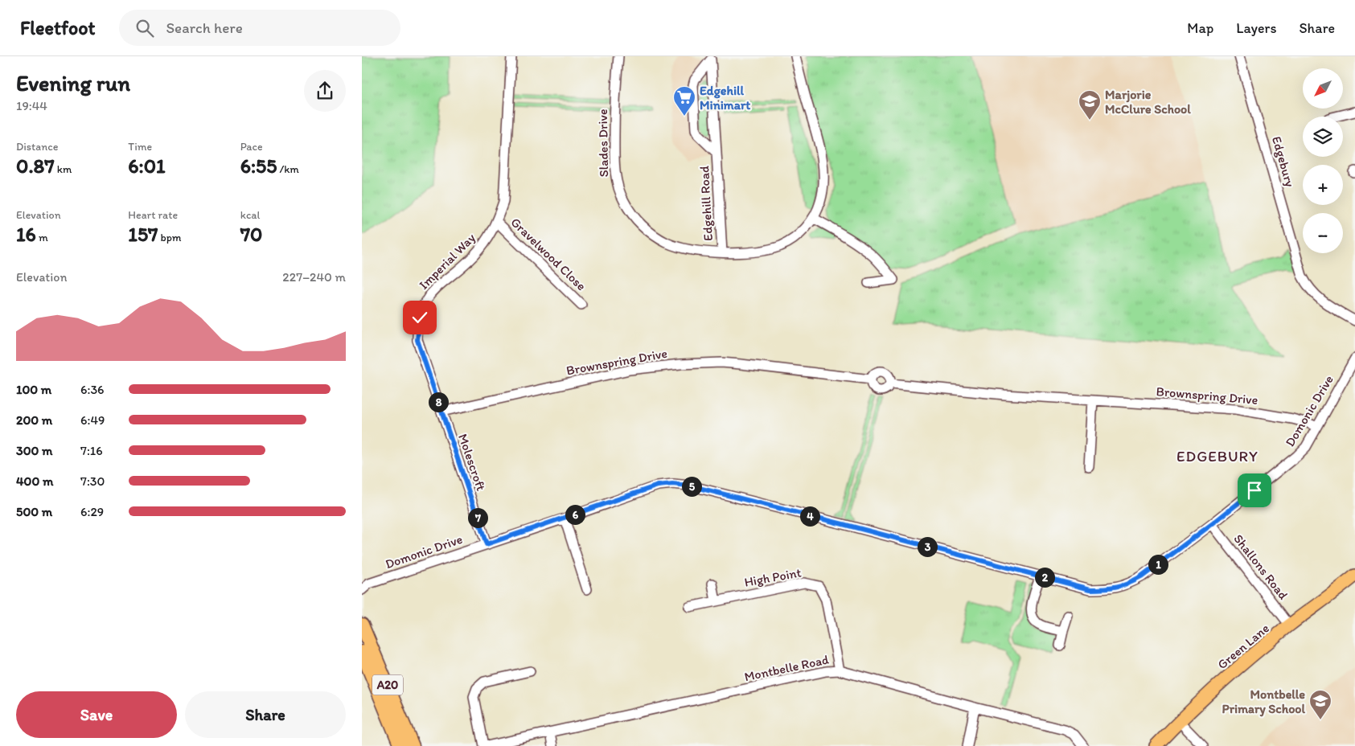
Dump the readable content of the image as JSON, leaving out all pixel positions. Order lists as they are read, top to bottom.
{
  "streets": {
    "highway": ["A20"],
    "main road": ["Green Lane"],
    "street": [
      "Slades Drive",
      "Edgebury",
      "Edgehill Road",
      "Gravelwood Close",
      "Imperial Way",
      "Brownspring Drive",
      "Domonic Drive",
      "Molescroft",
      "Shallons Road",
      "High Point",
      "Montbelle Road"
    ]
  },
  "crossings": [
    ["Slades Drive", "Edgehill Road"],
    ["Gravelwood Close", "Imperial Way"],
    ["Imperial Way", "Brownspring Drive"],
    ["Imperial Way", "Molescroft"],
    ["Brownspring Drive", "Domonic Drive"],
    ["Brownspring Drive", "Molescroft"],
    ["Domonic Drive", "Molescroft"],
    ["Domonic Drive", "Shallons Road"],
    ["Shallons Road", "Green Lane"],
    ["High Point", "Montbelle Road"]
  ],
  "districts": ["EDGEBURY"],
  "places": {
    "supermarket": ["Edgehill Minimart"],
    "school or university": ["Marjorie McClure School", "Montbelle Primary School"]
  },
  "north": "bottom left",
  "page": {
    "header": "Fleetfoot",
    "search": "Search here",
    "nav": ["Map", "Layers", "Share"],
    "heading": ["Evening run", "19:44"],
    "map_buttons": ["+", "−"],
    "stats": [
      ["Distance", "0.87 km"],
      ["Time", "6:01"],
      ["Pace", "6:55 /km"],
      ["Elevation", "16 m"],
      ["Heart rate", "157 bpm"],
      ["kcal", "70"]
    ],
    "chart": ["Elevation", "227–240 m"],
    "list": [
      {
        "name": "100 m",
        "note": "6:36"
      },
      {
        "name": "200 m",
        "note": "6:49"
      },
      {
        "name": "300 m",
        "note": "7:16"
      },
      {
        "name": "400 m",
        "note": "7:30"
      },
      {
        "name": "500 m",
        "note": "6:29"
      }
    ],
    "pins": [
      "8",
      "5",
      "6",
      "4",
      "7",
      "3",
      "1",
      "2"
    ],
    "buttons": ["Save", "Share"]
  }
}
